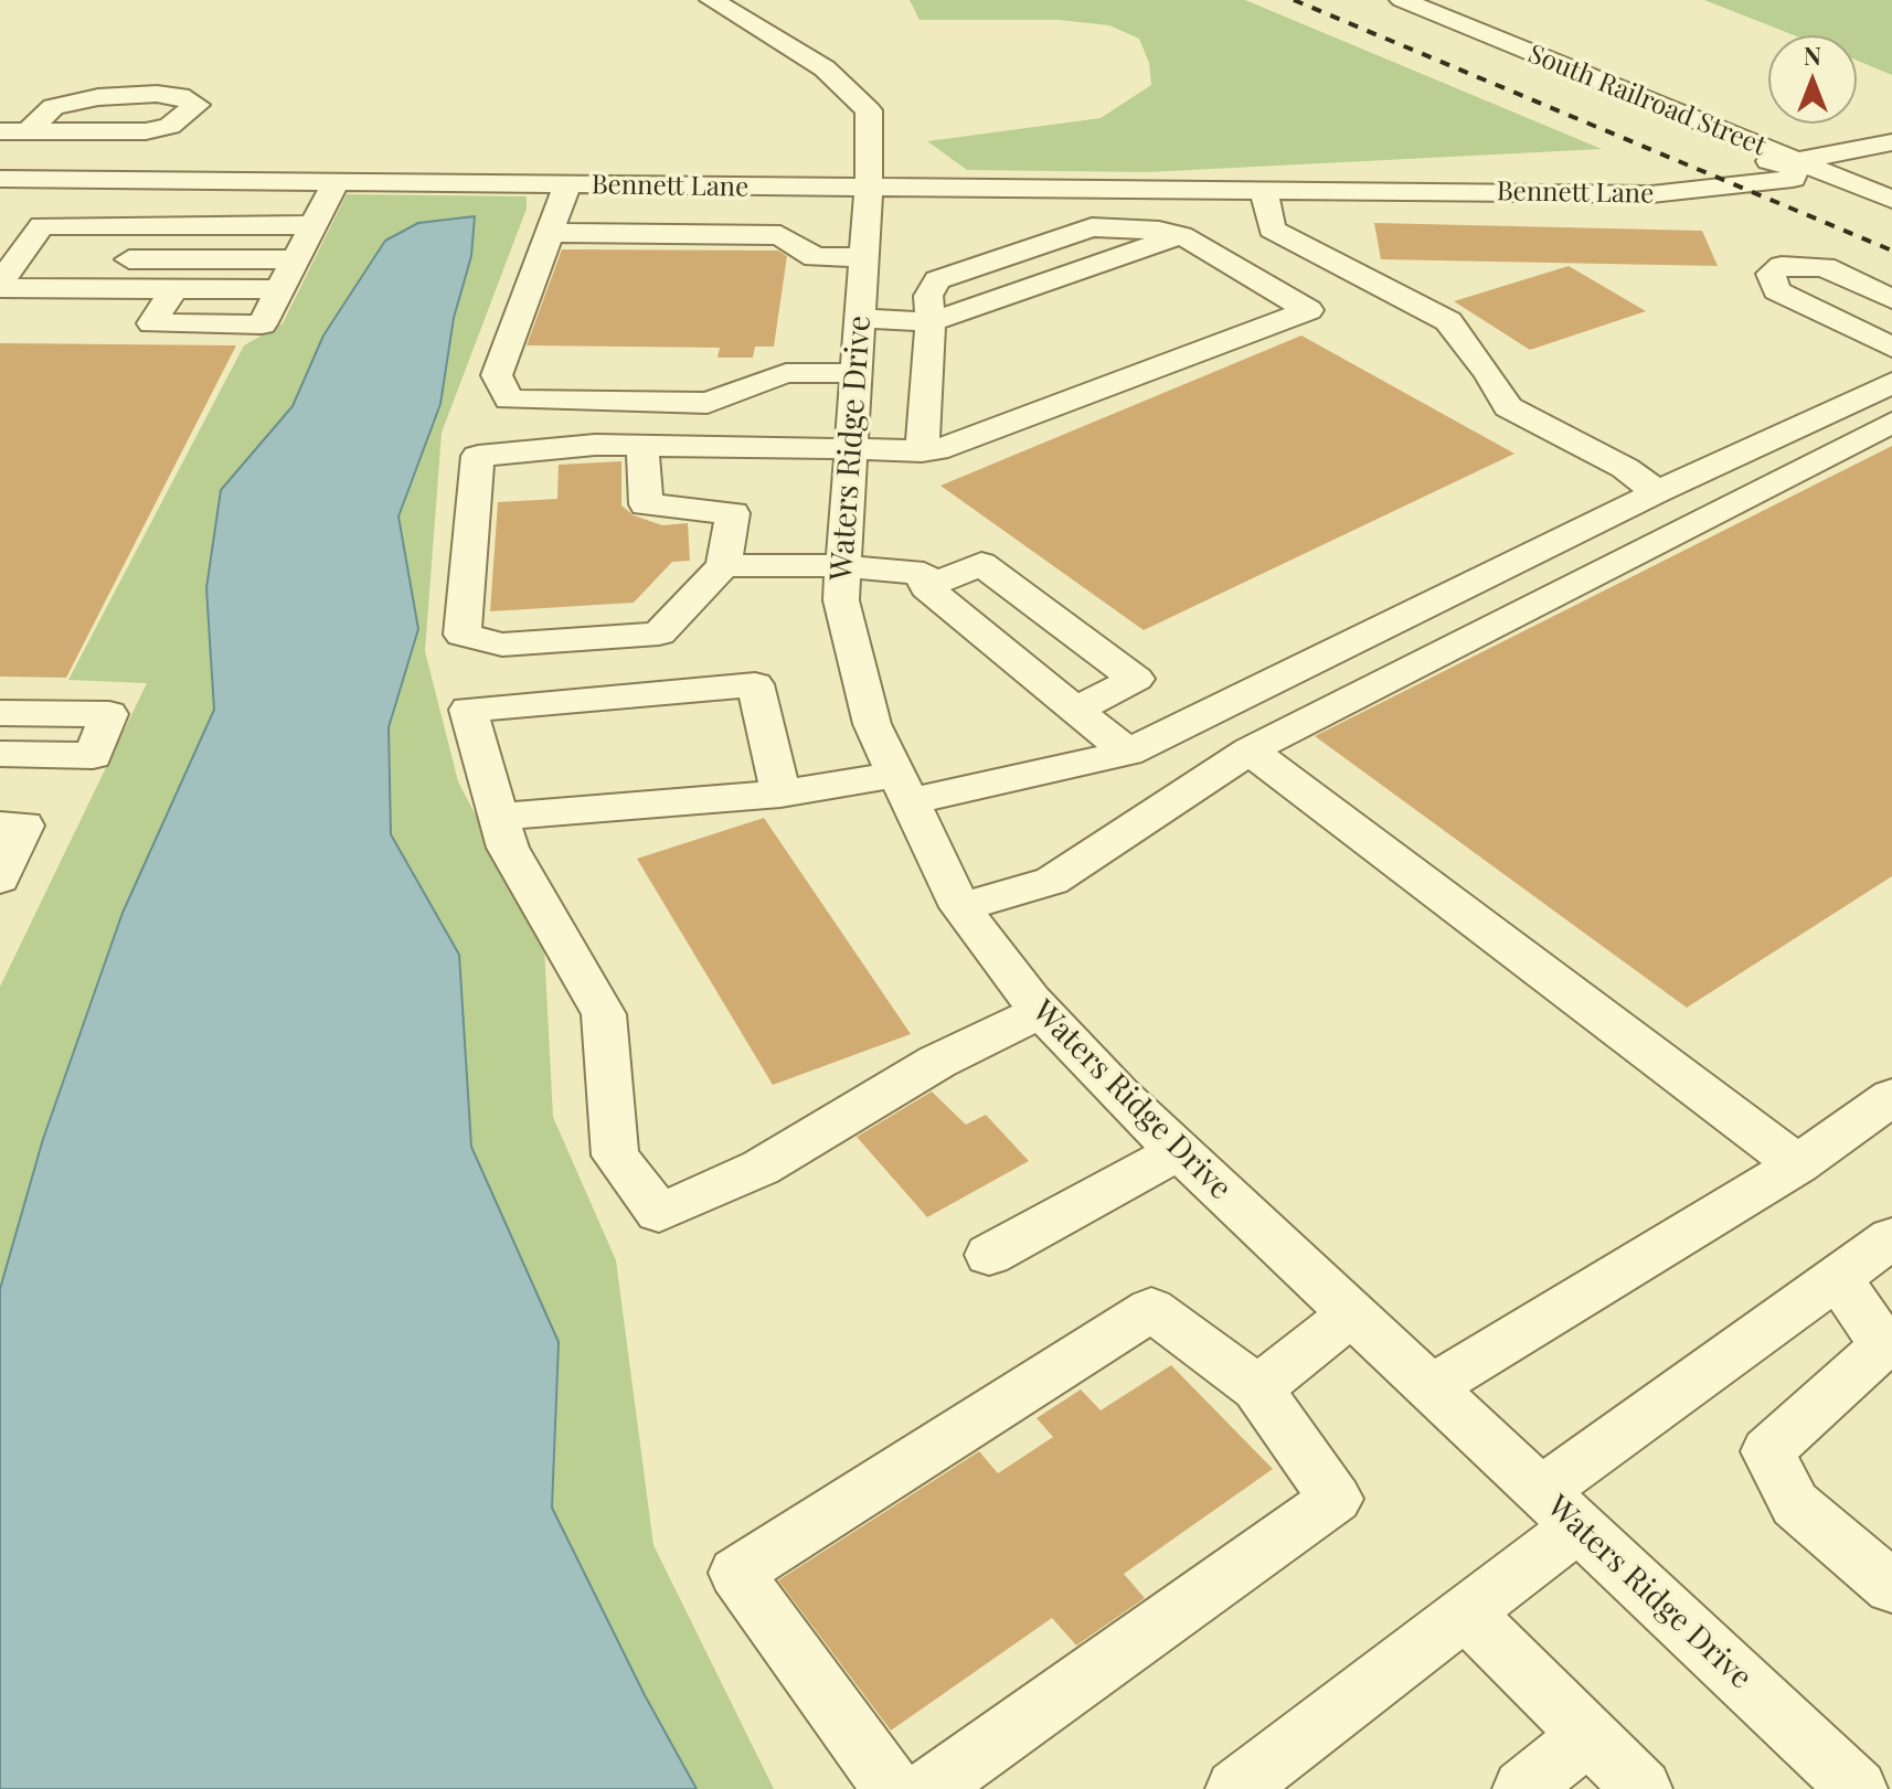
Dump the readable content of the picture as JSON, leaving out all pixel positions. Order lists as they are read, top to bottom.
{
  "streets": {
    "street": ["South Railroad Street", "Bennett Lane", "Waters Ridge Drive"]
  },
  "crossings": [
    ["South Railroad Street", "Bennett Lane"],
    ["Bennett Lane", "Waters Ridge Drive"]
  ],
  "north": "top"
}
